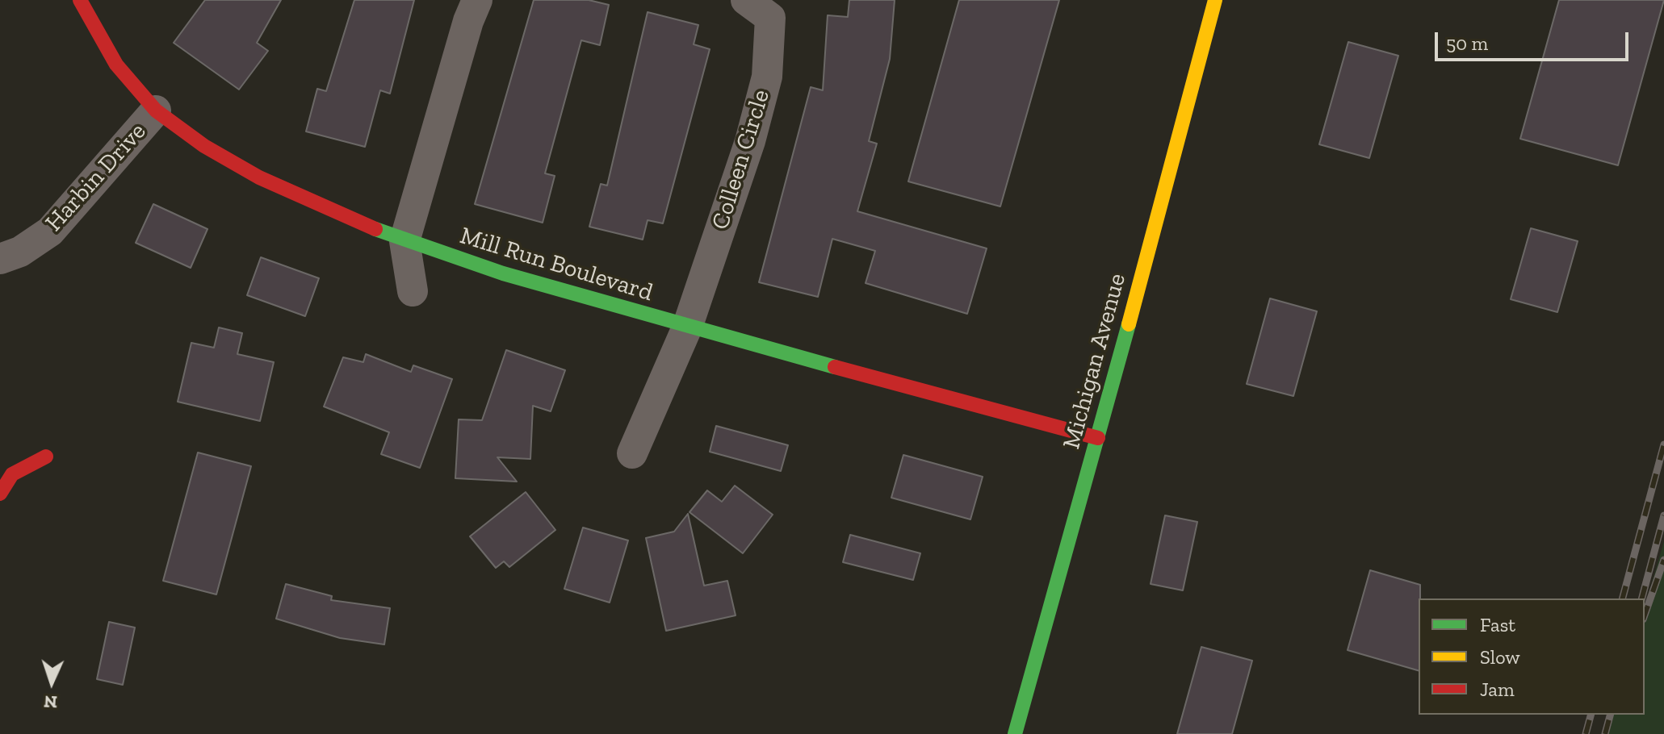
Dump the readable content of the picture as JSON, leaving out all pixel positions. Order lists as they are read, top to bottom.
{
  "streets": {
    "street": [
      "Colleen Circle",
      "Harbin Drive",
      "Mill Run Boulevard",
      "Michigan Avenue"
    ]
  },
  "crossings": [
    ["Colleen Circle", "Mill Run Boulevard"],
    ["Harbin Drive", "Mill Run Boulevard"],
    ["Mill Run Boulevard", "Michigan Avenue"]
  ],
  "legend": ["Fast", "Slow", "Jam"],
  "scale_bar": "50 m",
  "north": "bottom"
}
